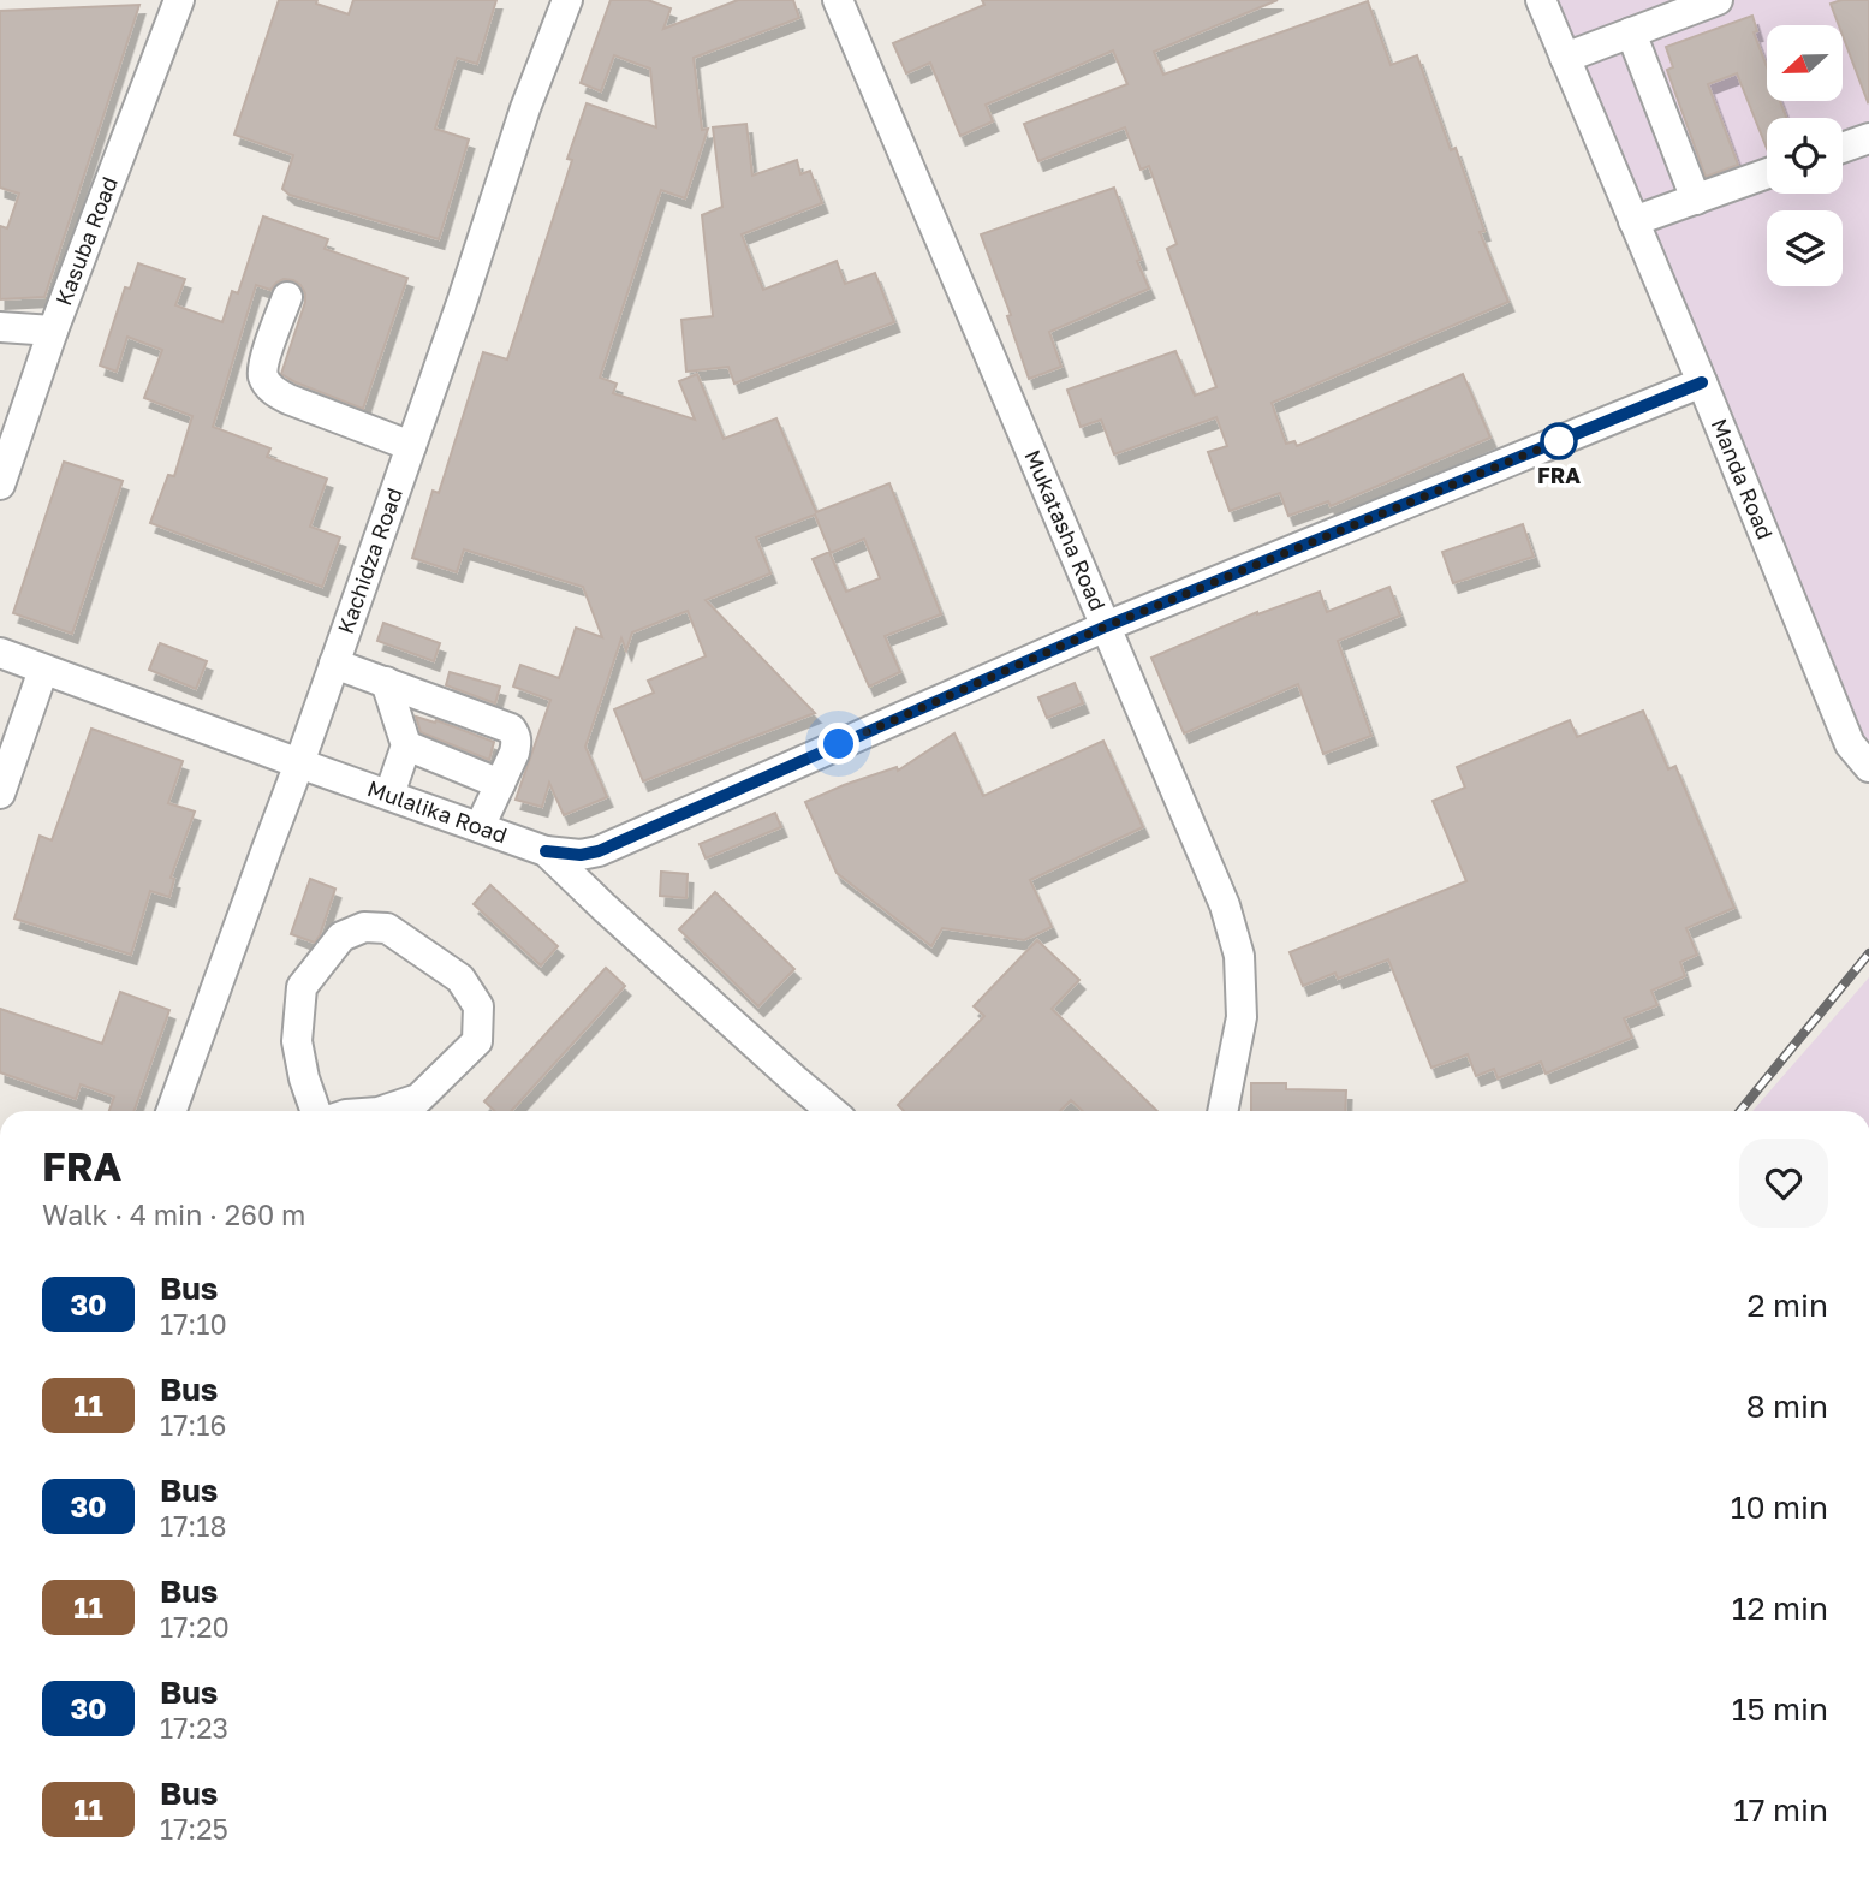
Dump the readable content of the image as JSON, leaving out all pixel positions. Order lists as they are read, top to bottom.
{
  "streets": {
    "street": [
      "Kasuba Road",
      "Manda Road",
      "Mukatasha Road",
      "Kachidza Road",
      "Mulalika Road"
    ]
  },
  "crossings": [
    ["Kachidza Road", "Mulalika Road"]
  ],
  "places": ["FRA"],
  "lines": ["bus line 30"],
  "north": "left",
  "page": {
    "heading": ["FRA", "Walk · 4 min · 260 m"],
    "list": [
      {
        "mark": "30",
        "name": "Bus",
        "note": "17:10",
        "value": "2 min"
      },
      {
        "mark": "11",
        "name": "Bus",
        "note": "17:16",
        "value": "8 min"
      },
      {
        "mark": "30",
        "name": "Bus",
        "note": "17:18",
        "value": "10 min"
      },
      {
        "mark": "11",
        "name": "Bus",
        "note": "17:20",
        "value": "12 min"
      },
      {
        "mark": "30",
        "name": "Bus",
        "note": "17:23",
        "value": "15 min"
      },
      {
        "mark": "11",
        "name": "Bus",
        "note": "17:25",
        "value": "17 min"
      }
    ]
  }
}
